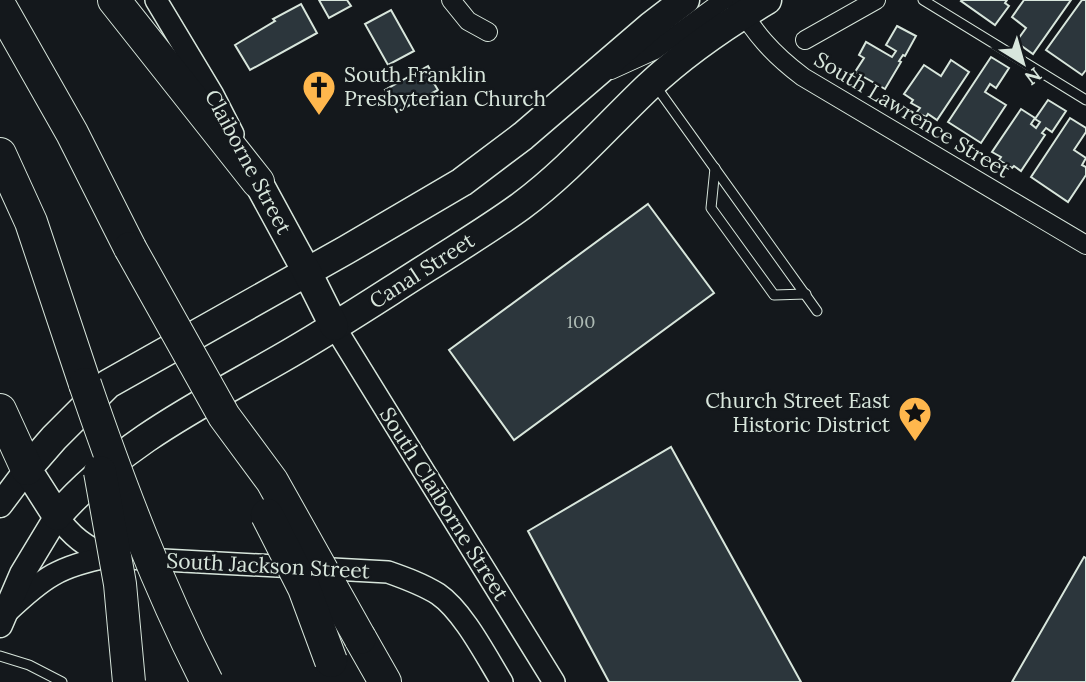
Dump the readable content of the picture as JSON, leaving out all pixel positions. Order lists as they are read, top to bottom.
{
  "streets": {
    "main road": ["Claiborne Street", "Canal Street", "South Jackson Street"],
    "street": ["South Lawrence Street", "South Claiborne Street"]
  },
  "crossings": [
    ["South Lawrence Street", "Canal Street"],
    ["Claiborne Street", "Canal Street"],
    ["Claiborne Street", "South Claiborne Street"],
    ["Canal Street", "South Claiborne Street"],
    ["Canal Street", "South Jackson Street"]
  ],
  "places": {
    "church": ["South Franklin Presbyterian Church"],
    "place": ["Church Street East Historic District"]
  },
  "house_numbers": ["100"],
  "north": "bottom right"
}
